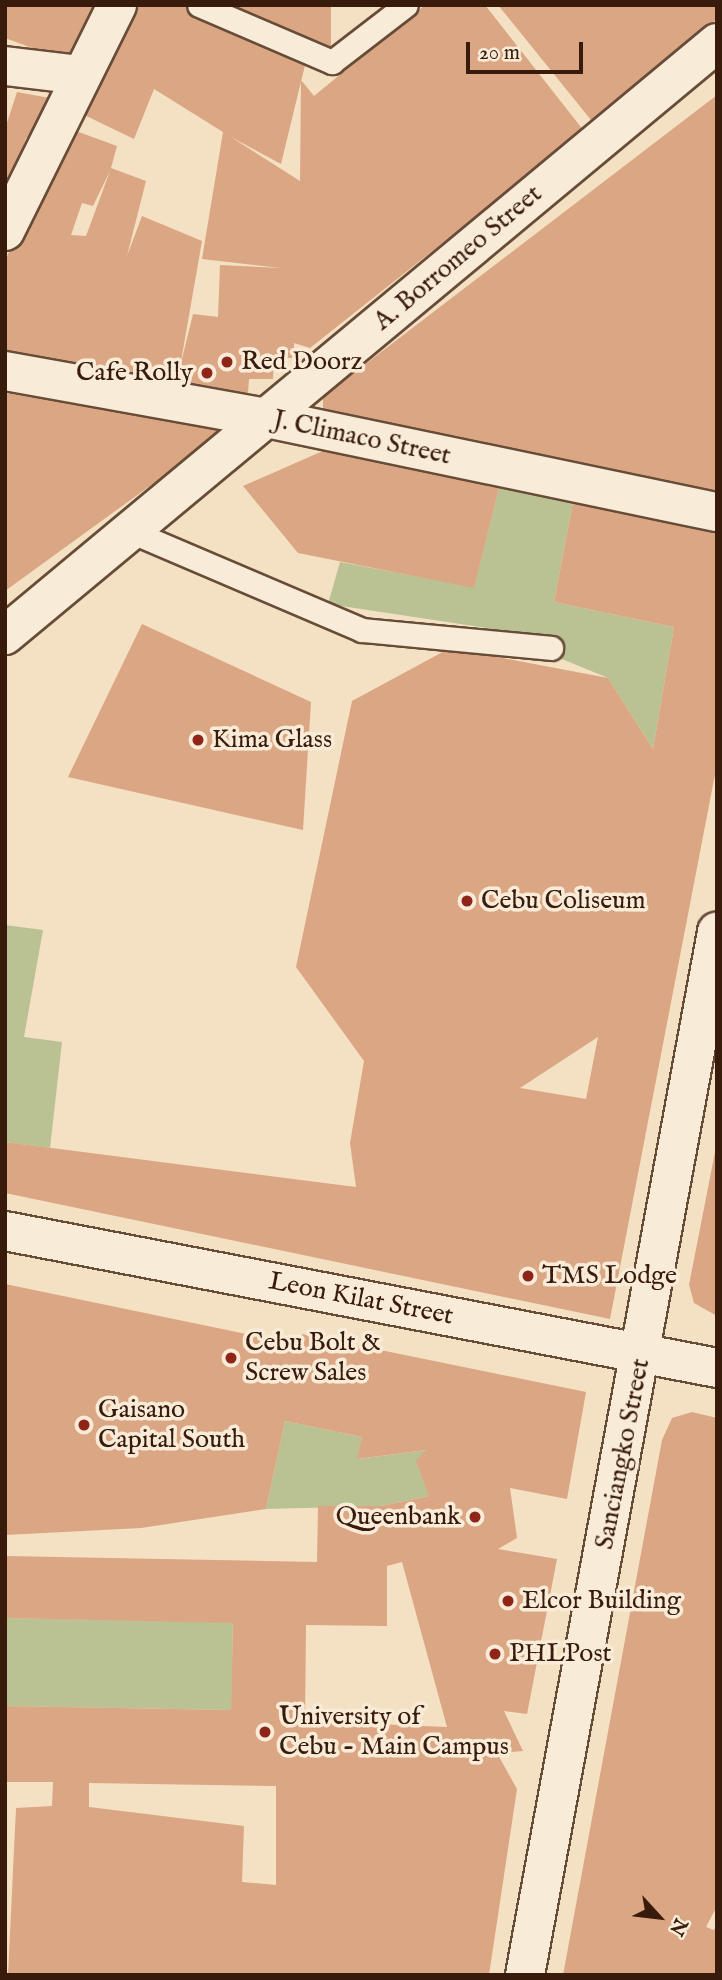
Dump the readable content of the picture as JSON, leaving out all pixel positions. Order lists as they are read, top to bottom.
{
  "streets": {
    "street": [
      "A. Borromeo Street",
      "J. Climaco Street",
      "Leon Kilat Street",
      "Sanciangko Street"
    ]
  },
  "crossings": [
    ["A. Borromeo Street", "J. Climaco Street"],
    ["Leon Kilat Street", "Sanciangko Street"]
  ],
  "places": [
    "Red Doorz",
    "Cafe Rolly",
    "Kima Glass",
    "Cebu Coliseum",
    "TMS Lodge",
    "Cebu Bolt & Screw Sales",
    "Gaisano Capital South",
    "Queenbank",
    "Elcor Building",
    "PHLPost",
    "University of Cebu - Main Campus"
  ],
  "scale_bar": "20 m",
  "north": "bottom right"
}
